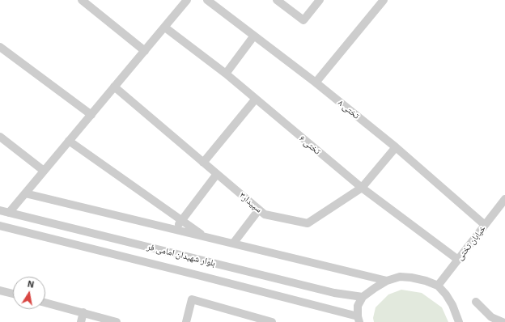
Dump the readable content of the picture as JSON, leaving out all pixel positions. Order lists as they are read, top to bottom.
{
  "streets": {
    "street": [
      "تختی ۸",
      "تختی ۶",
      "سپیدار۳",
      "خیابان تختی",
      "بلوار شهیدان امامی فر"
    ]
  },
  "crossings": [
    ["تختی ۸", "سپیدار۳"],
    ["تختی ۸", "خیابان تختی"],
    ["تختی ۶", "سپیدار۳"],
    ["تختی ۶", "خیابان تختی"]
  ],
  "north": "top"
}
